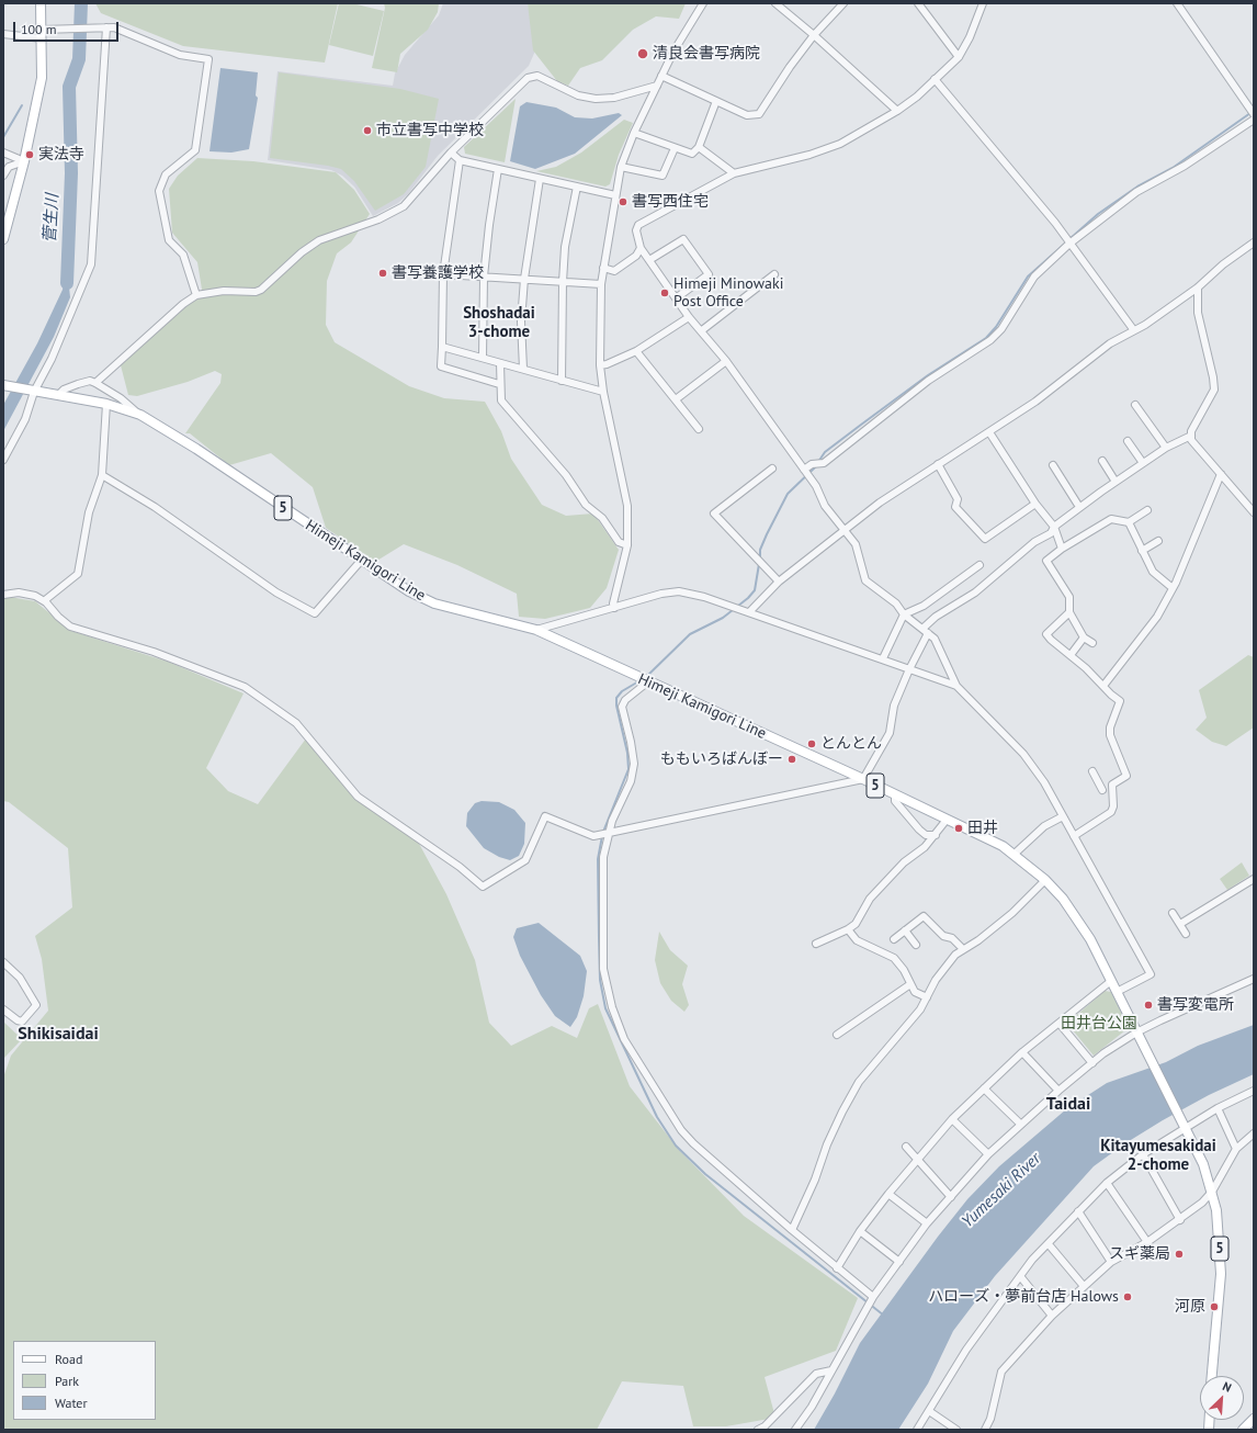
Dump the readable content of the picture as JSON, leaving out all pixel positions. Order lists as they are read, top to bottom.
{
  "streets": {
    "main road": ["5", "Himeji Kamigori Line"]
  },
  "districts": [
    "Shoshadai 3-chome",
    "Shikisaidai",
    "Taidai",
    "Kitayumesakidai 2-chome"
  ],
  "water": ["菅生川", "Yumesaki River"],
  "parks": ["田井台公園"],
  "places": [
    "清良会書写病院",
    "市立書写中学校",
    "実法寺",
    "書写西住宅",
    "書写養護学校",
    "Himeji Minowaki Post Office",
    "とんとん",
    "ももいろばんぼー",
    "田井",
    "書写変電所",
    "スギ薬局",
    "ハローズ・夢前台店 Halows",
    "河原"
  ],
  "legend": ["Road", "Park", "Water"],
  "scale_bar": "100 m",
  "north": "top right"
}
